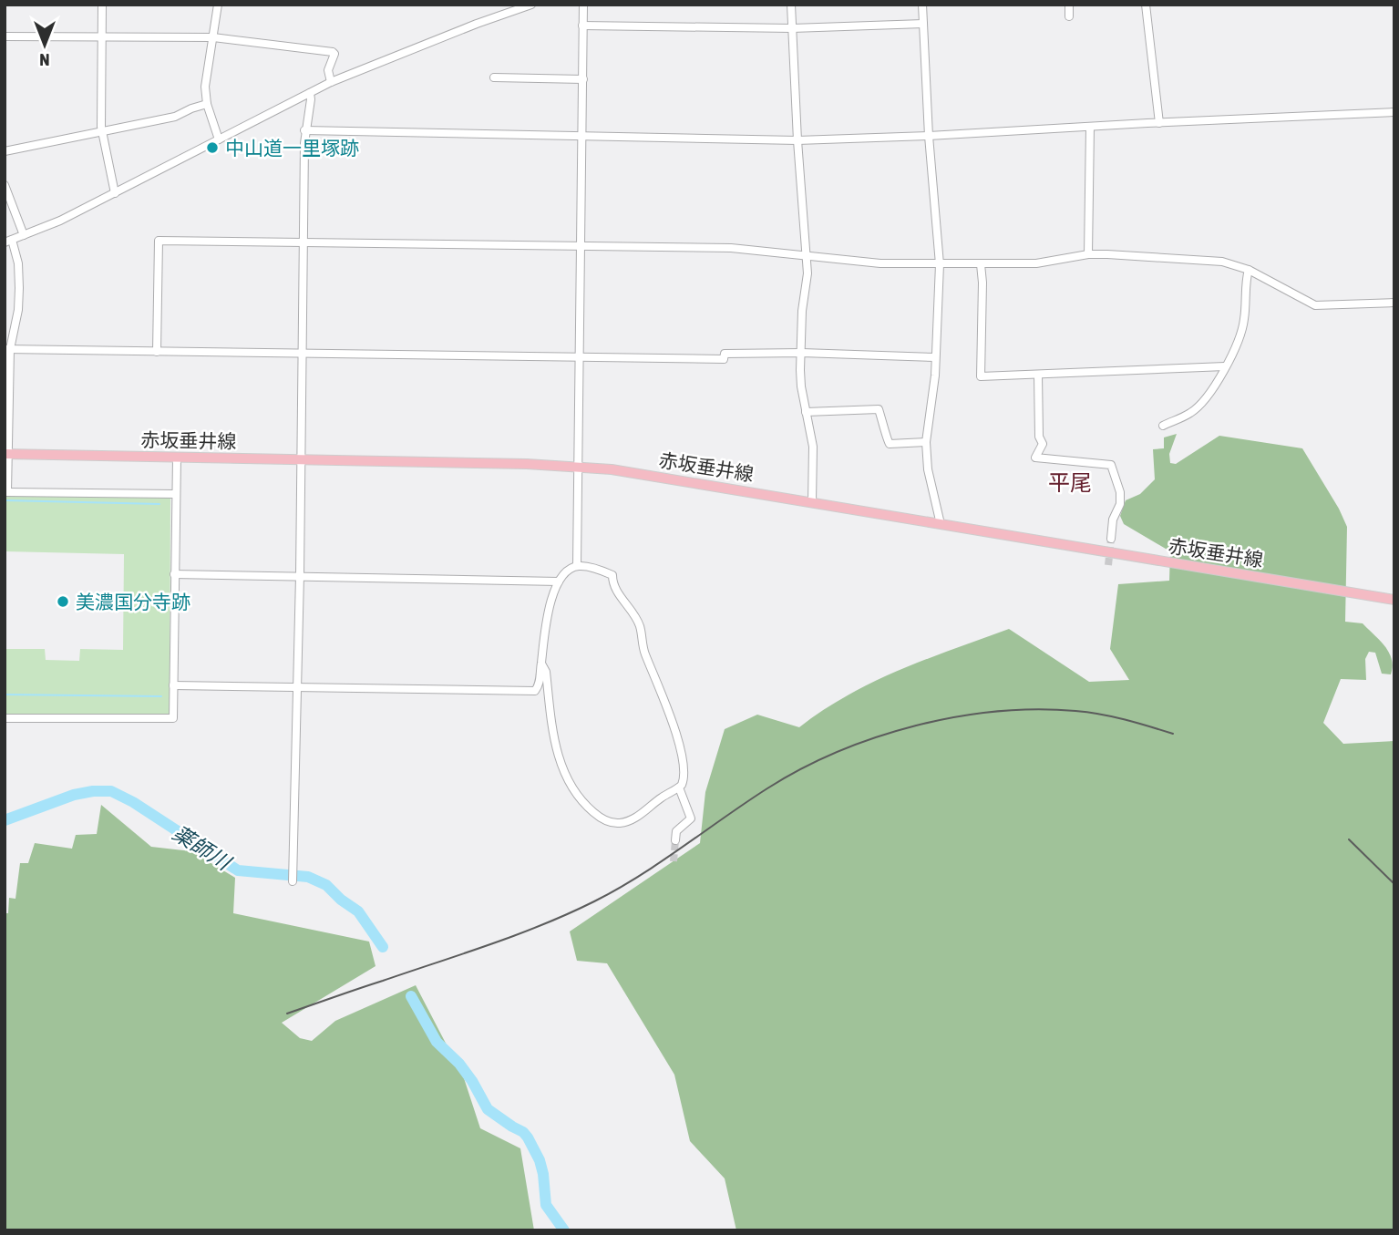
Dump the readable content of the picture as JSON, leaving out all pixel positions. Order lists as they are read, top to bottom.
{
  "streets": {
    "main road": ["赤坂垂井線"]
  },
  "districts": ["平尾"],
  "water": ["薬師川"],
  "places": ["中山道一里塚跡", "美濃国分寺跡"],
  "north": "bottom"
}
